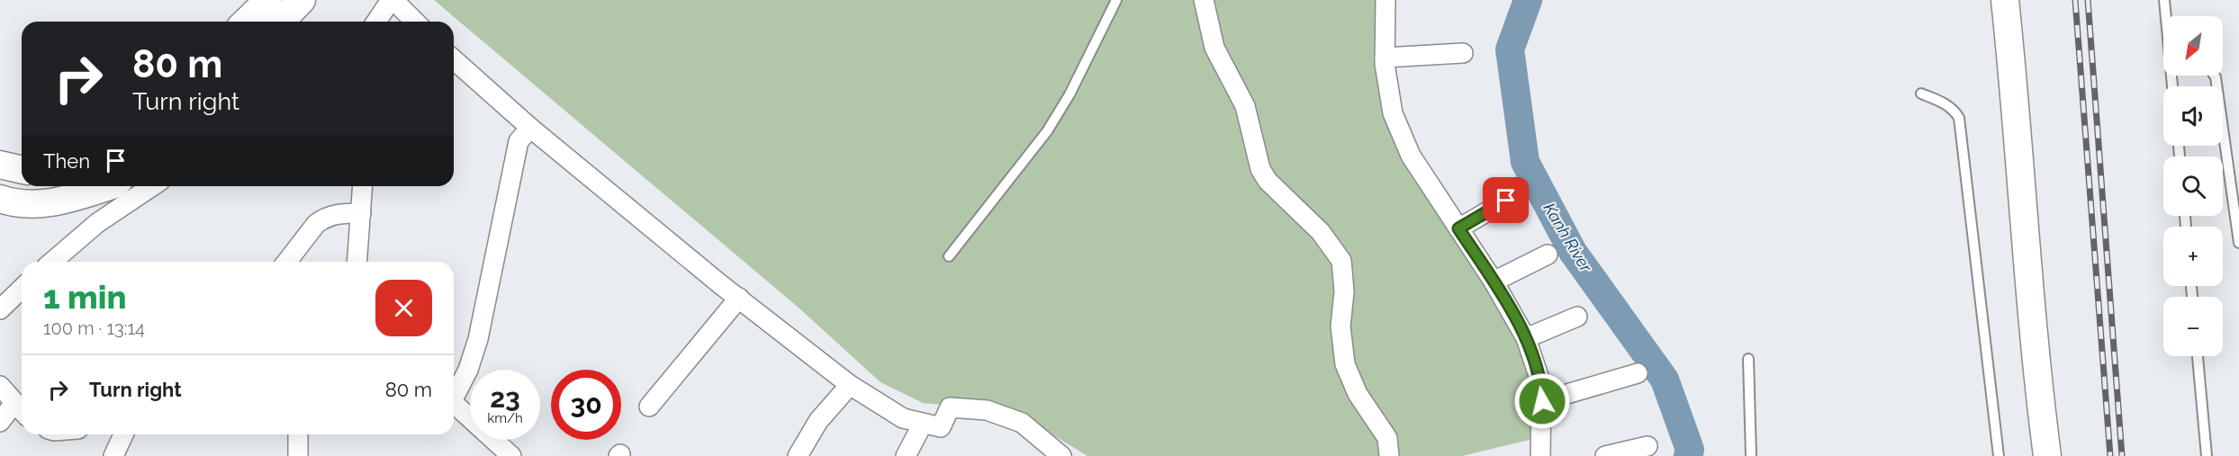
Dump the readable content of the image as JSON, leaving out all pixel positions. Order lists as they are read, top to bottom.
{
  "water": ["Kanh River"],
  "north": "bottom left",
  "page": {
    "map_buttons": ["+", "−"],
    "turn": ["80 m", "Turn right"],
    "then": "Then",
    "heading": ["1 min", "100 m · 13:14"],
    "list": [
      {
        "name": "Turn right",
        "value": "80 m"
      }
    ],
    "speed": "23 km/h",
    "limit": "30"
  }
}
